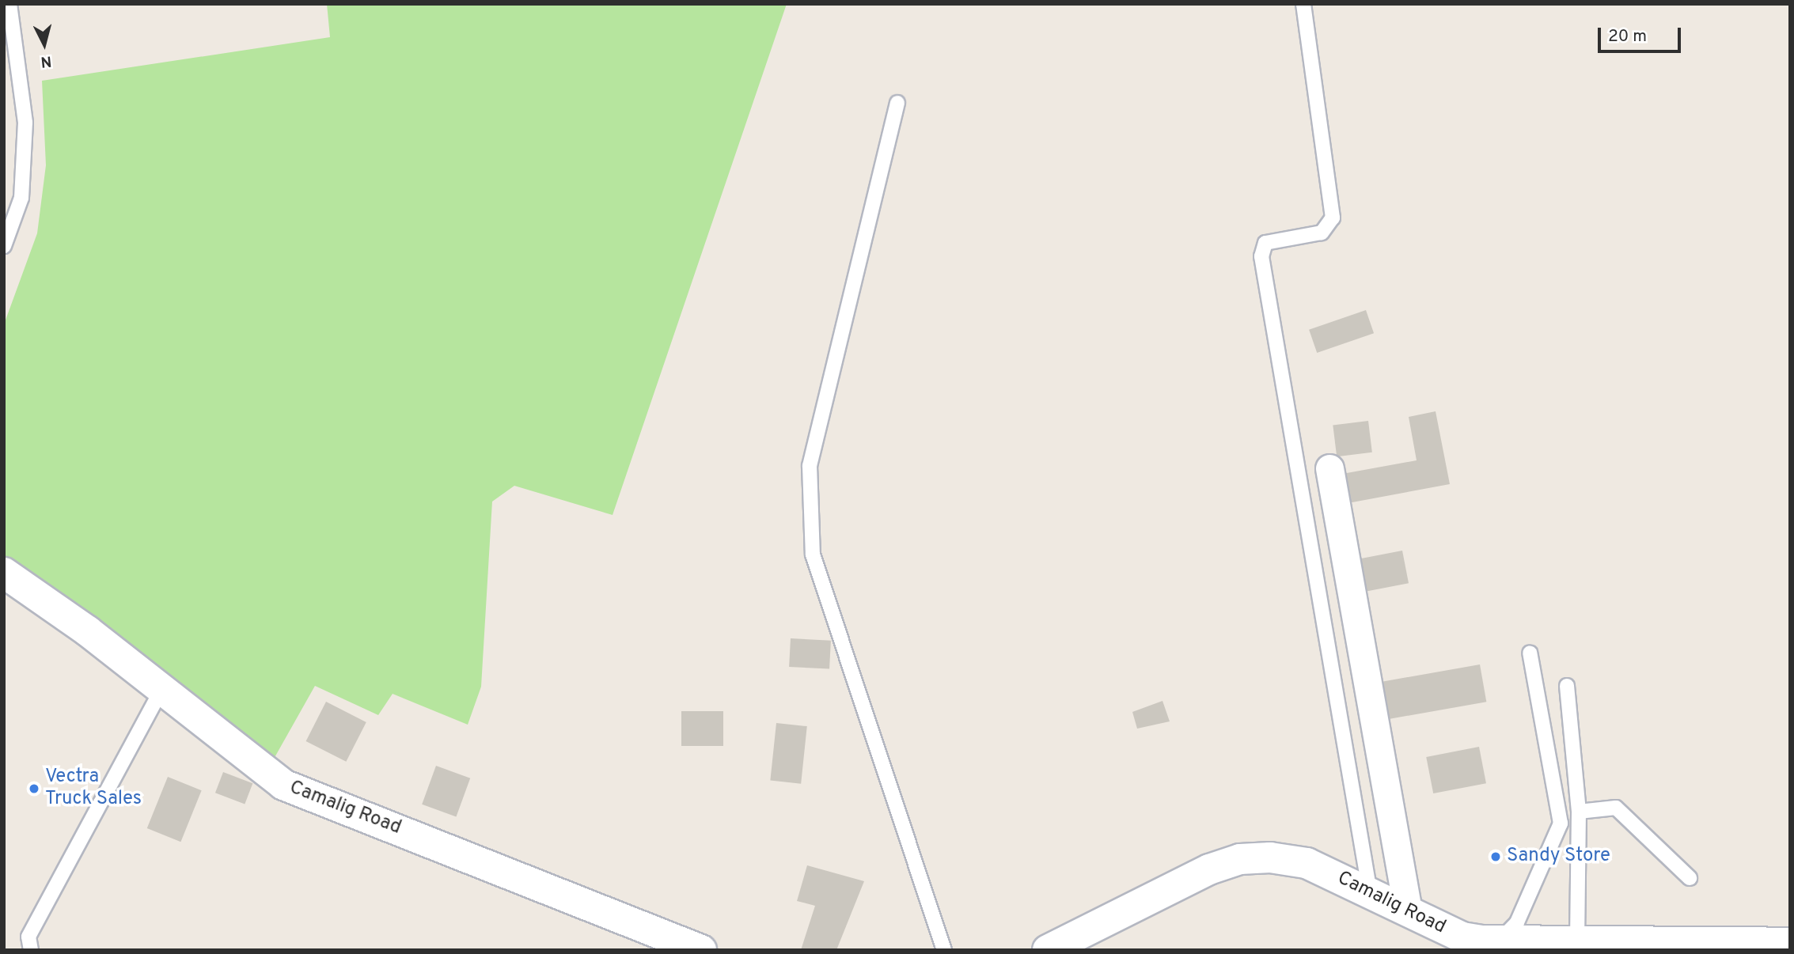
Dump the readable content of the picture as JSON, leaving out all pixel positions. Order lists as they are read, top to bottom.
{
  "streets": {
    "main road": ["Camalig Road"]
  },
  "places": ["Vectra Truck Sales", "Sandy Store"],
  "scale_bar": "20 m",
  "north": "bottom"
}
